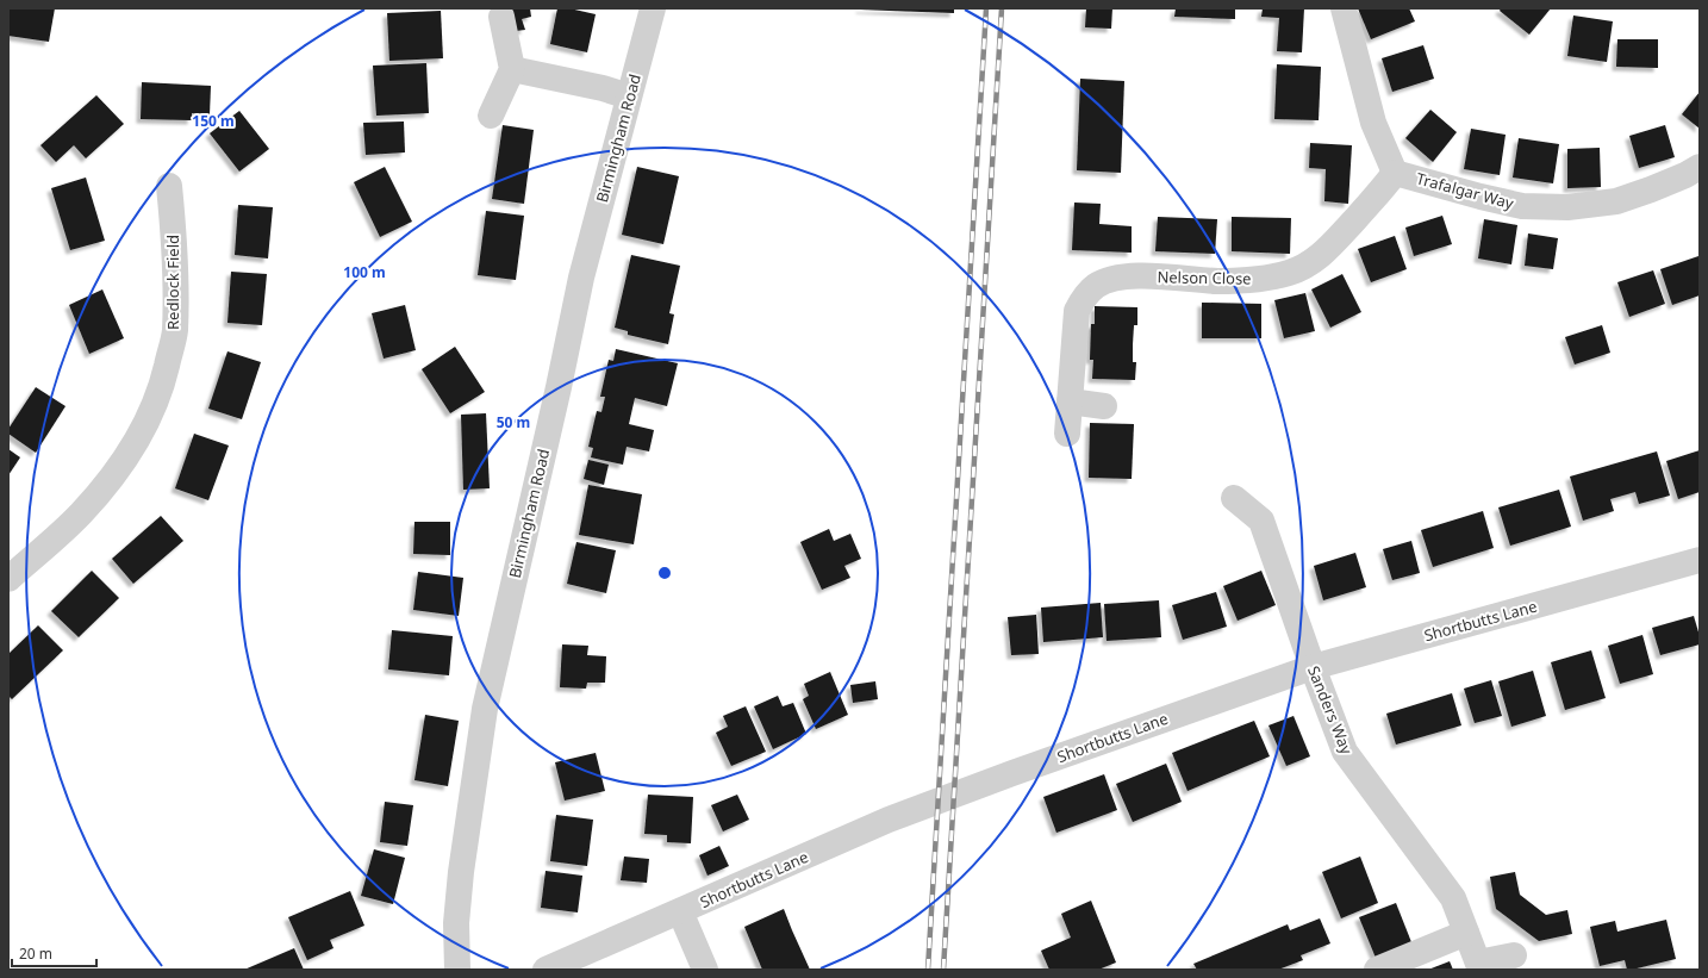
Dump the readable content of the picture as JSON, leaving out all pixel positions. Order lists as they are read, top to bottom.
{
  "streets": {
    "street": [
      "Birmingham Road",
      "Trafalgar Way",
      "Nelson Close",
      "Redlock Field",
      "Shortbutts Lane",
      "Sanders Way"
    ]
  },
  "crossings": [
    ["Trafalgar Way", "Nelson Close"],
    ["Shortbutts Lane", "Sanders Way"]
  ],
  "scale_bar": "20 m",
  "rings": ["150 m", "100 m", "50 m"]
}
